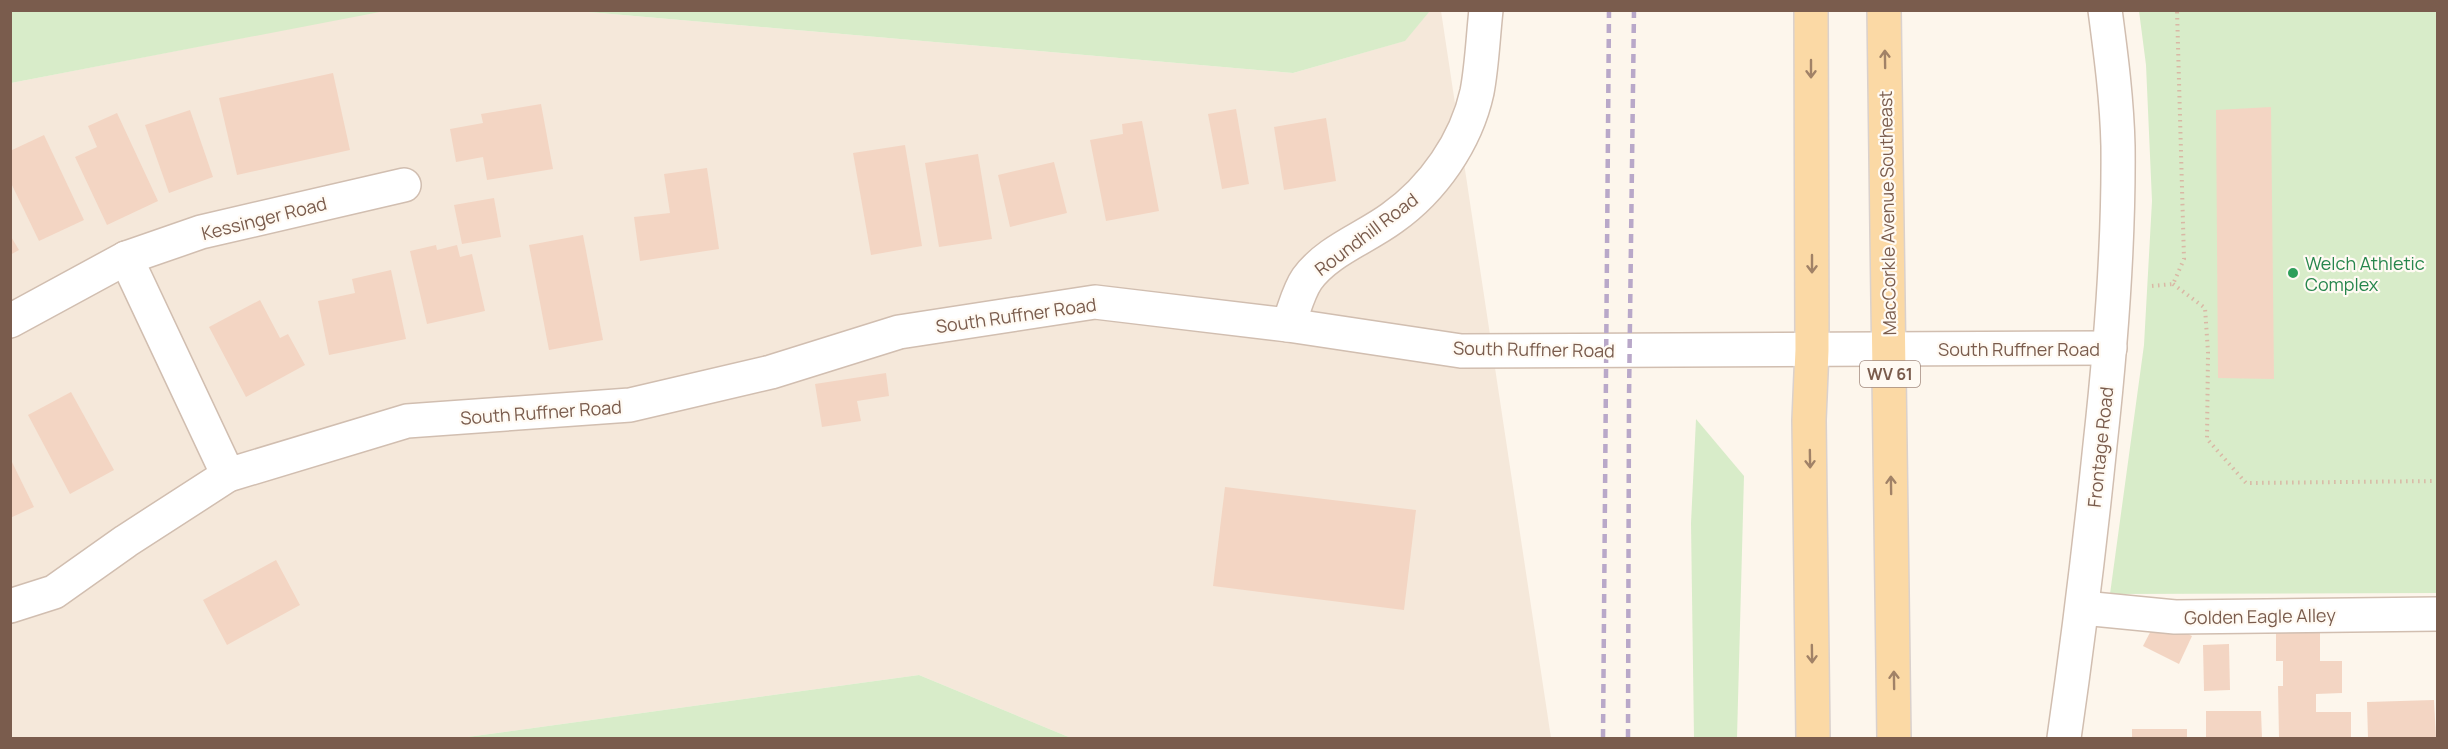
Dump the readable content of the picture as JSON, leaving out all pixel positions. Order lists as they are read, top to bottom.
{
  "streets": {
    "main road": ["MacCorkle Avenue Southeast", "WV 61"],
    "street": [
      "Kessinger Road",
      "Roundhill Road",
      "South Ruffner Road",
      "Frontage Road",
      "Golden Eagle Alley"
    ]
  },
  "crossings": [
    ["MacCorkle Avenue Southeast", "South Ruffner Road"],
    ["Roundhill Road", "South Ruffner Road"],
    ["South Ruffner Road", "Frontage Road"],
    ["Frontage Road", "Golden Eagle Alley"]
  ],
  "places": ["Welch Athletic Complex"]
}
